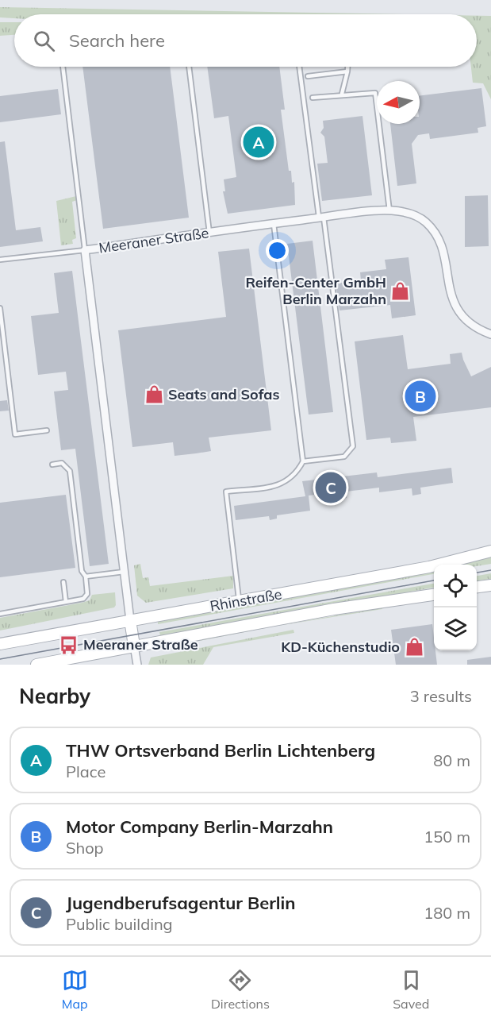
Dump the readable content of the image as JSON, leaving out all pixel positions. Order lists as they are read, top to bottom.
{
  "streets": {
    "main road": ["Rhinstraße"],
    "street": ["Meeraner Straße"]
  },
  "crossings": [
    ["Meeraner Straße", "Rhinstraße"]
  ],
  "places": {
    "shop": ["Reifen-Center GmbH Berlin Marzahn", "Seats and Sofas", "KD-Küchenstudio"],
    "bus stop": ["Meeraner Straße"]
  },
  "north": "left",
  "page": {
    "search": "Search here",
    "pins": ["A", "B", "C"],
    "heading": ["Nearby", "3 results"],
    "list": [
      {
        "mark": "A",
        "name": "THW Ortsverband Berlin Lichtenberg",
        "note": "Place",
        "value": "80 m"
      },
      {
        "mark": "B",
        "name": "Motor Company Berlin-Marzahn",
        "note": "Shop",
        "value": "150 m"
      },
      {
        "mark": "C",
        "name": "Jugendberufsagentur Berlin",
        "note": "Public building",
        "value": "180 m"
      }
    ],
    "nav": ["Map", "Directions", "Saved"]
  }
}
